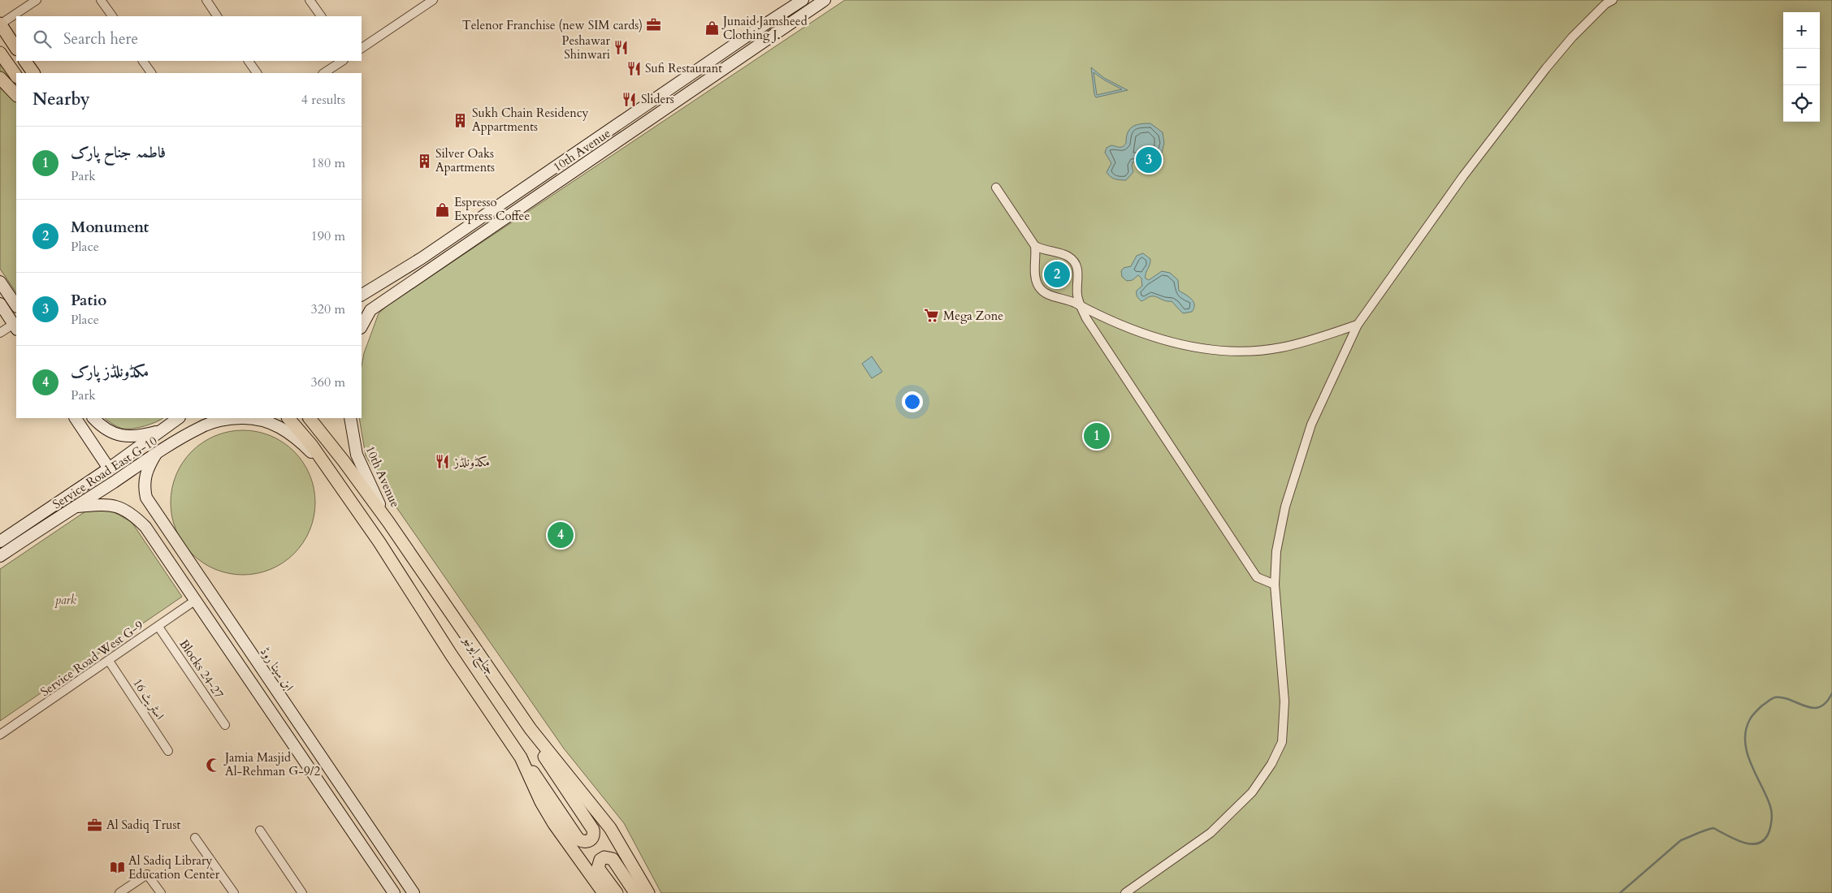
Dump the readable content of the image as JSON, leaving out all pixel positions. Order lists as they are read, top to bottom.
{
  "streets": {
    "main road": [
      "10th Avenue",
      "Service Road East G-10",
      "جناح ایونیو",
      "ابن سینا روڈ"
    ],
    "street": ["Service Road West G-9", "Blocks 24-27", "اسٹریٹ 16"]
  },
  "crossings": [
    ["10th Avenue", "جناح ایونیو"],
    ["Service Road East G-10", "جناح ایونیو"],
    ["Service Road East G-10", "ابن سینا روڈ"],
    ["Service Road West G-9", "Blocks 24-27"],
    ["Service Road West G-9", "اسٹریٹ 16"]
  ],
  "parks": ["park"],
  "places": {
    "office": ["Telenor Franchise (new SIM cards)", "Al Sadiq Trust"],
    "shop": ["Junaid Jamsheed Clothing J.", "Espresso Express Coffee"],
    "restaurant": [
      "Peshawar Shinwari",
      "Sufi Restaurant",
      "Sliders",
      "مکڈونلڈز"
    ],
    "building": ["Sukh Chain Residency Appartments", "Silver Oaks Apartments"],
    "supermarket": ["Mega Zone"],
    "mosque": ["Jamia Masjid Al-Rehman G-9/2"],
    "library": ["Al Sadiq Library Education Center"]
  },
  "page": {
    "map_buttons": ["+", "−"],
    "search": "Search here",
    "heading": ["Nearby", "4 results"],
    "list": [
      {
        "mark": "1",
        "name": "فاطمہ جناح پارک",
        "note": "Park",
        "value": "180 m"
      },
      {
        "mark": "2",
        "name": "Monument",
        "note": "Place",
        "value": "190 m"
      },
      {
        "mark": "3",
        "name": "Patio",
        "note": "Place",
        "value": "320 m"
      },
      {
        "mark": "4",
        "name": "مکڈونلڈز پارک",
        "note": "Park",
        "value": "360 m"
      }
    ],
    "pins": [
      "3",
      "2",
      "1",
      "4"
    ]
  }
}
